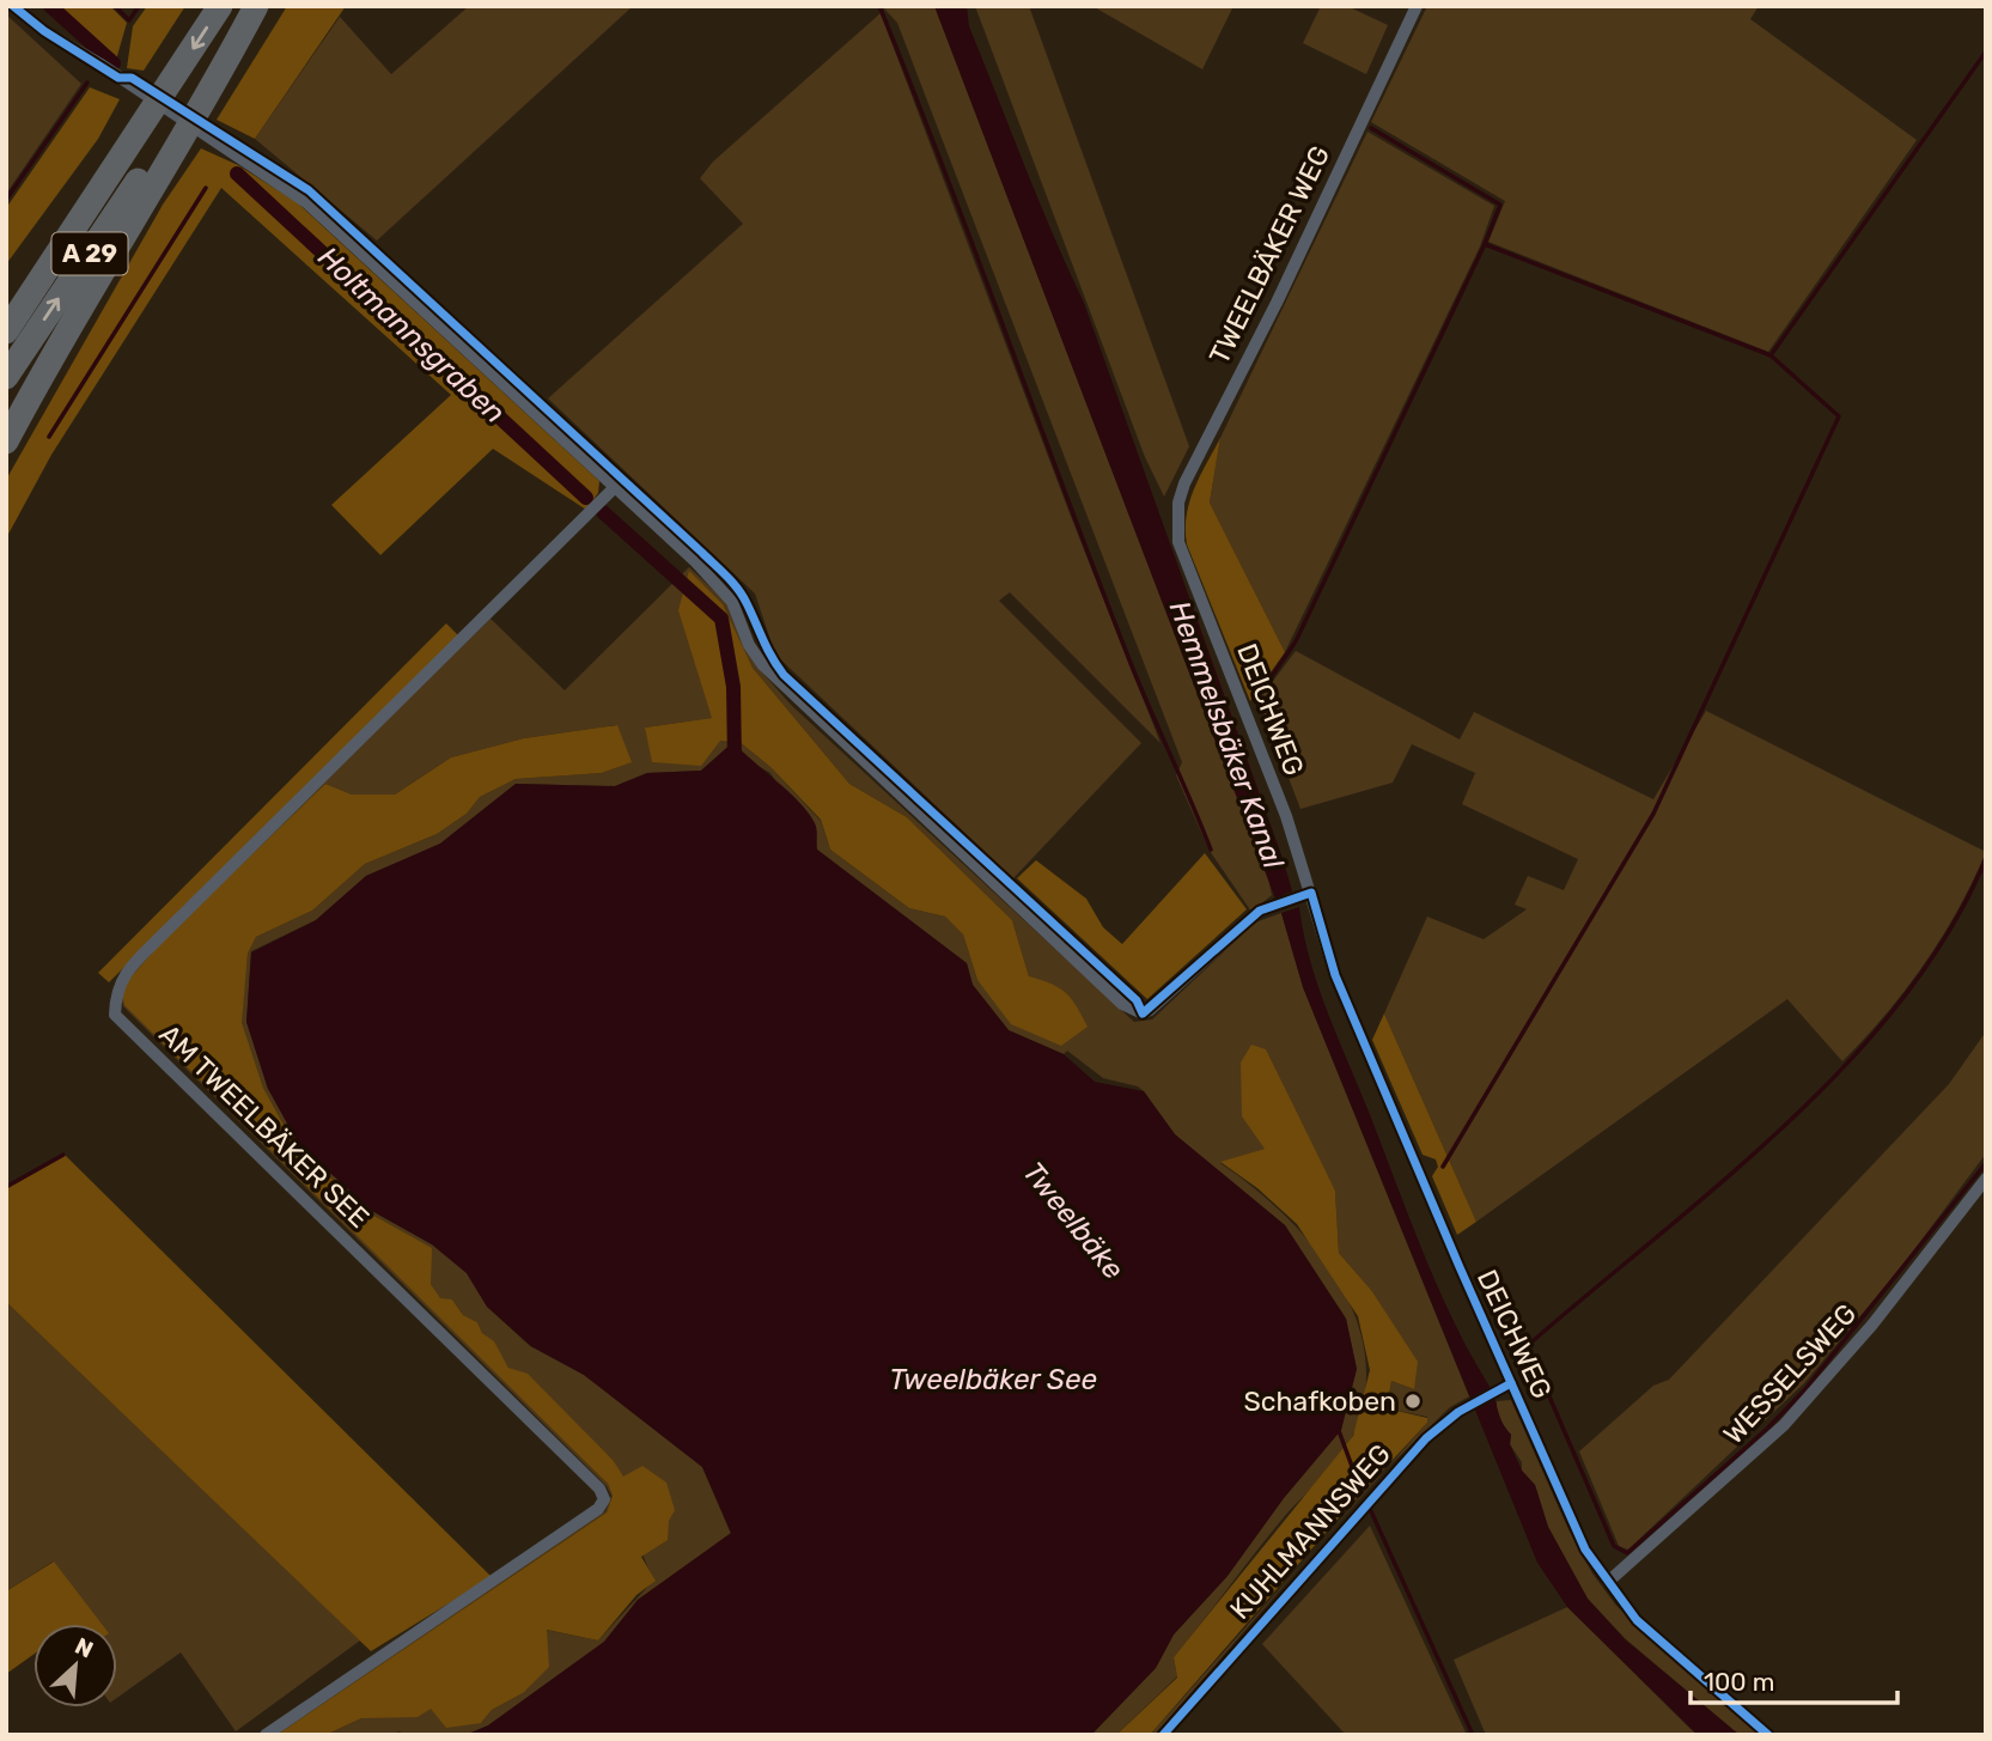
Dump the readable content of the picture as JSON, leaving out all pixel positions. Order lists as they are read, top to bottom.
{
  "streets": {
    "highway": ["A 29"],
    "street": [
      "TWEELBÄKER WEG",
      "DEICHWEG",
      "AM TWEELBÄKER SEE",
      "WESSELSWEG",
      "KUHLMANNSWEG"
    ]
  },
  "crossings": [
    ["TWEELBÄKER WEG", "DEICHWEG"],
    ["DEICHWEG", "WESSELSWEG"],
    ["DEICHWEG", "KUHLMANNSWEG"]
  ],
  "water": [
    "Holtmannsgraben",
    "Hemmelsbäker Kanal",
    "Tweelbäke",
    "Tweelbäker See"
  ],
  "places": ["Schafkoben"],
  "scale_bar": "100 m",
  "north": "top right"
}
